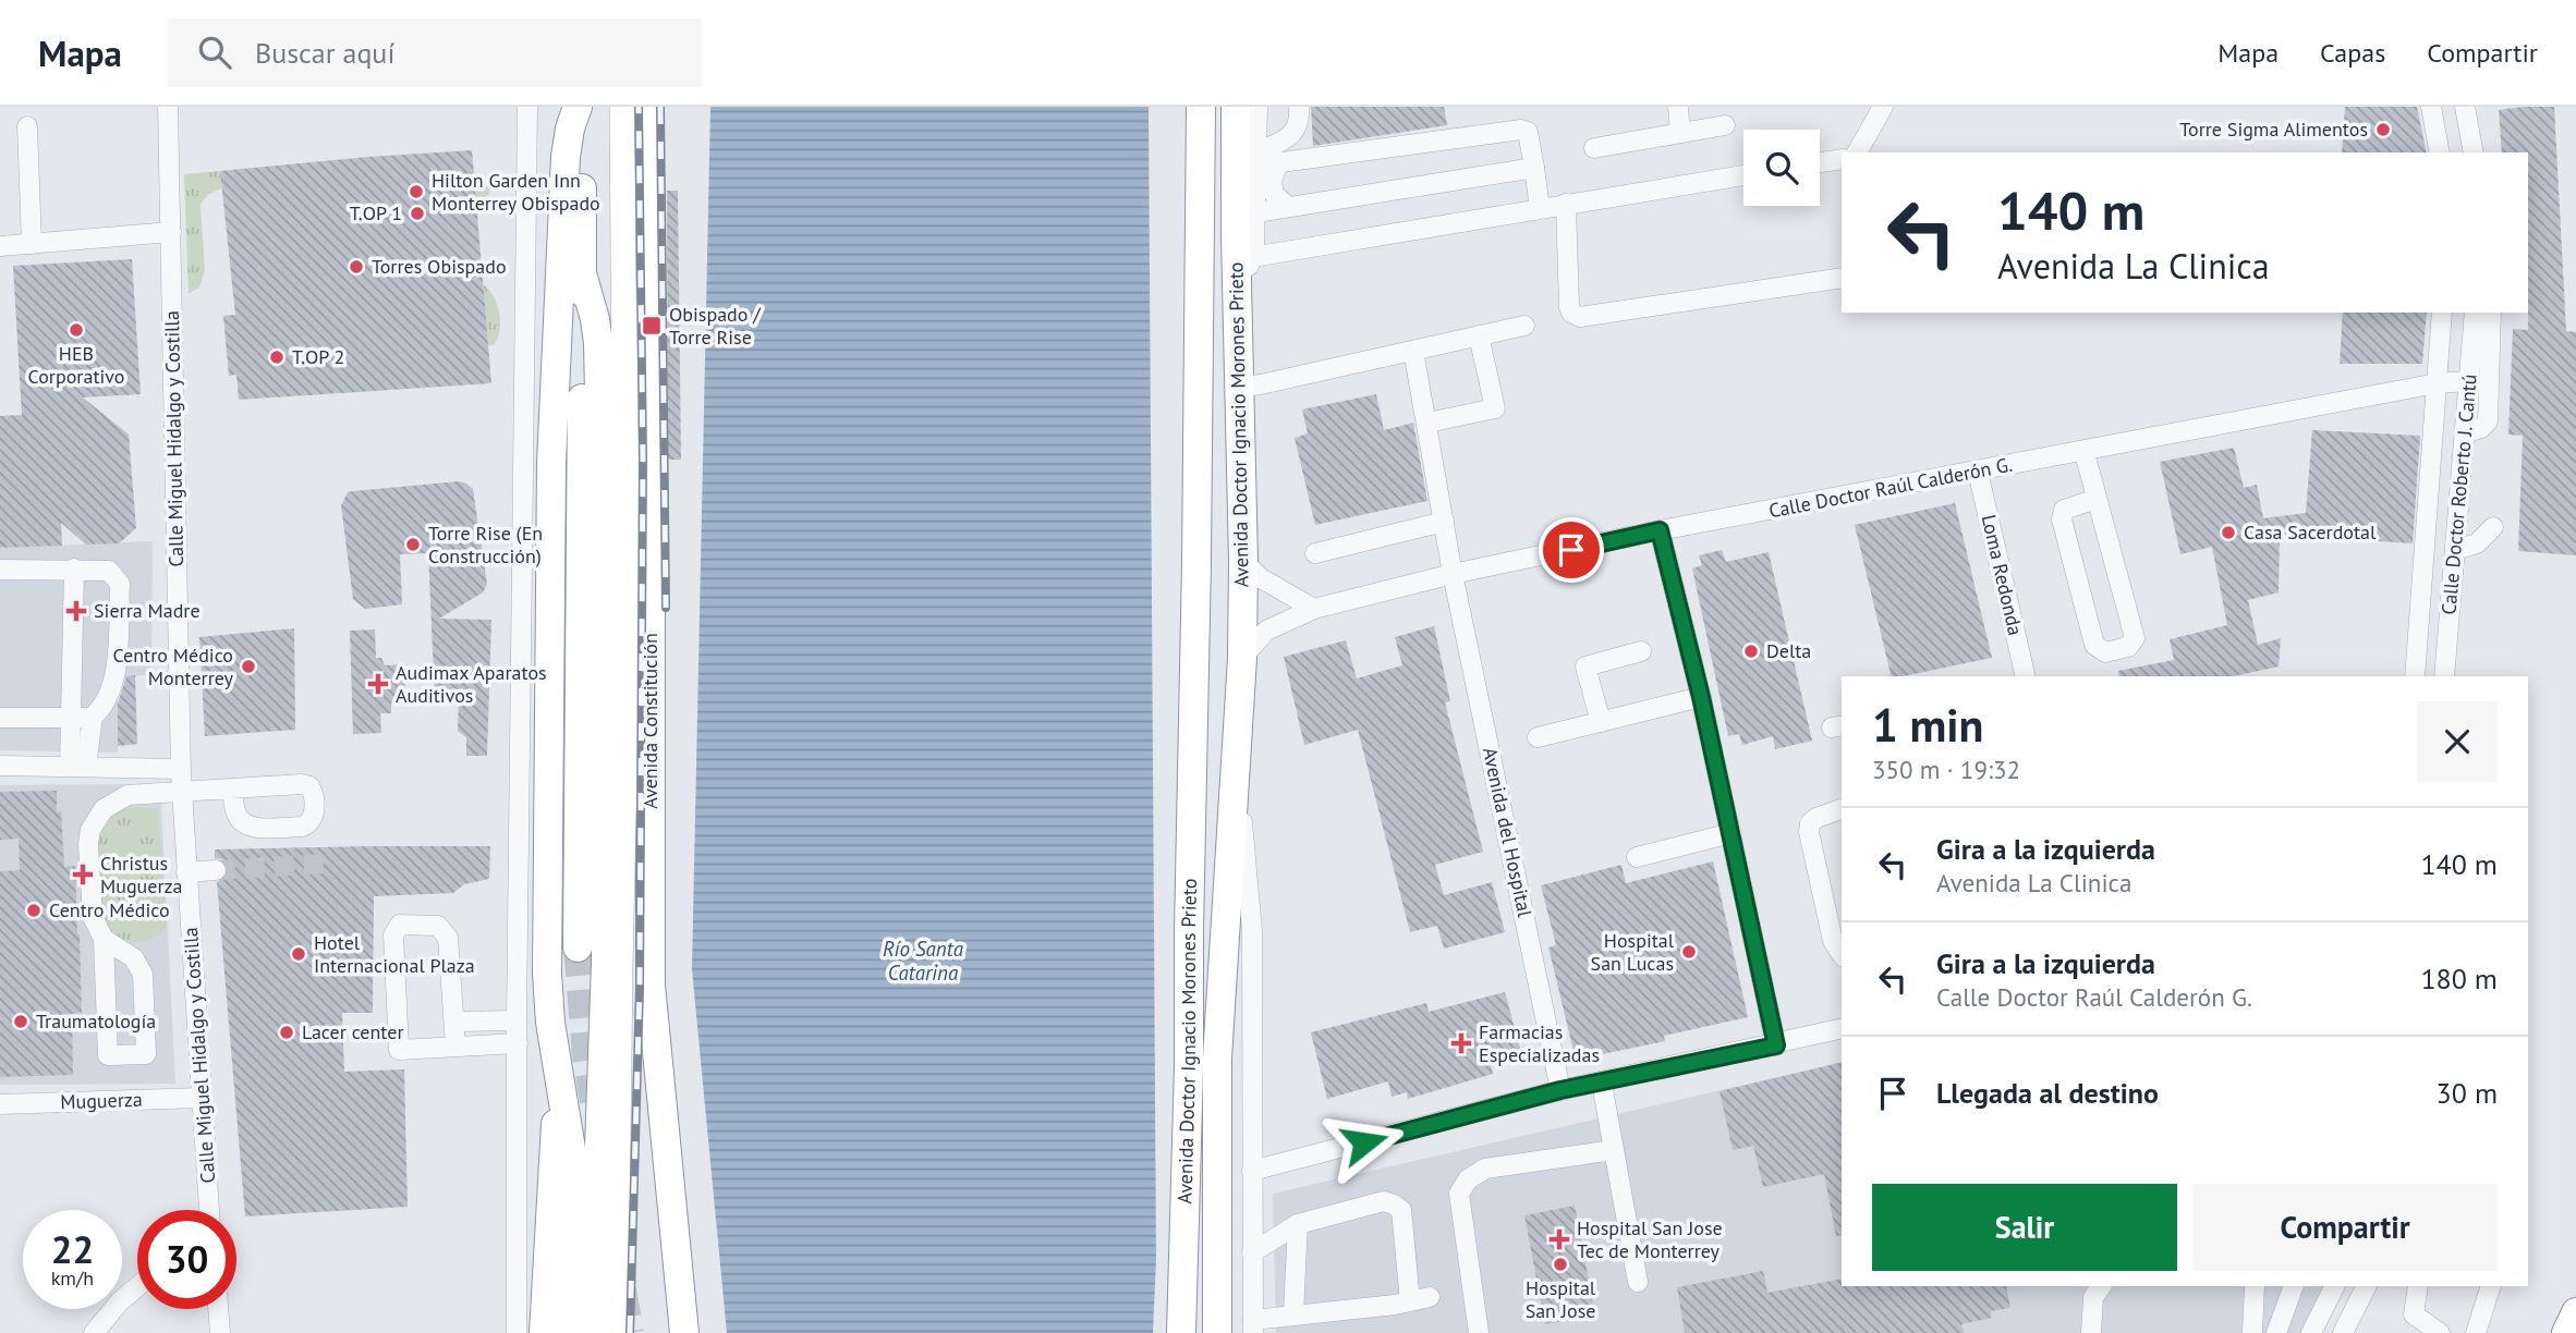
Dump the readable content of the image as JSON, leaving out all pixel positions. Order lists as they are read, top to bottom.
{
  "streets": {
    "highway": ["Avenida Doctor Ignacio Morones Prieto", "Avenida Constitución"],
    "street": [
      "Calle Miguel Hidalgo y Costilla",
      "Calle Doctor Raúl Calderón G.",
      "Calle Doctor Roberto J. Cantú",
      "Loma Redonda",
      "Avenida del Hospital",
      "Muguerza"
    ]
  },
  "crossings": [
    ["Avenida Doctor Ignacio Morones Prieto", "Calle Doctor Raúl Calderón G."],
    ["Calle Miguel Hidalgo y Costilla", "Muguerza"],
    ["Calle Doctor Raúl Calderón G.", "Calle Doctor Roberto J. Cantú"],
    ["Calle Doctor Raúl Calderón G.", "Loma Redonda"],
    ["Calle Doctor Raúl Calderón G.", "Avenida del Hospital"]
  ],
  "water": ["Río Santa Catarina"],
  "places": {
    "other": [
      "Torre Sigma Alimentos",
      "Hilton Garden Inn Monterrey Obispado",
      "T.OP 1",
      "Torres Obispado",
      "HEB Corporativo",
      "T.OP 2",
      "Casa Sacerdotal",
      "Torre Rise (En Construcción)",
      "Delta",
      "Centro Médico Monterrey",
      "Centro Médico",
      "Hospital San Lucas",
      "Hotel Internacional Plaza",
      "Traumatología",
      "Lacer center",
      "Hospital San Jose"
    ],
    "transit": ["Obispado / Torre Rise"],
    "health": [
      "Sierra Madre",
      "Audimax Aparatos Auditivos",
      "Christus Muguerza",
      "Farmacias Especializadas",
      "Hospital San Jose Tec de Monterrey"
    ]
  },
  "page": {
    "header": "Mapa",
    "search": "Buscar aquí",
    "nav": ["Mapa", "Capas", "Compartir"],
    "turn": ["140 m", "Avenida La Clinica"],
    "heading": ["1 min", "350 m · 19:32"],
    "list": [
      {
        "name": "Gira a la izquierda",
        "note": "Avenida La Clinica",
        "value": "140 m"
      },
      {
        "name": "Gira a la izquierda",
        "note": "Calle Doctor Raúl Calderón G.",
        "value": "180 m"
      },
      {
        "name": "Llegada al destino",
        "value": "30 m"
      }
    ],
    "buttons": ["Salir", "Compartir"],
    "speed": "22 km/h",
    "limit": "30"
  }
}
